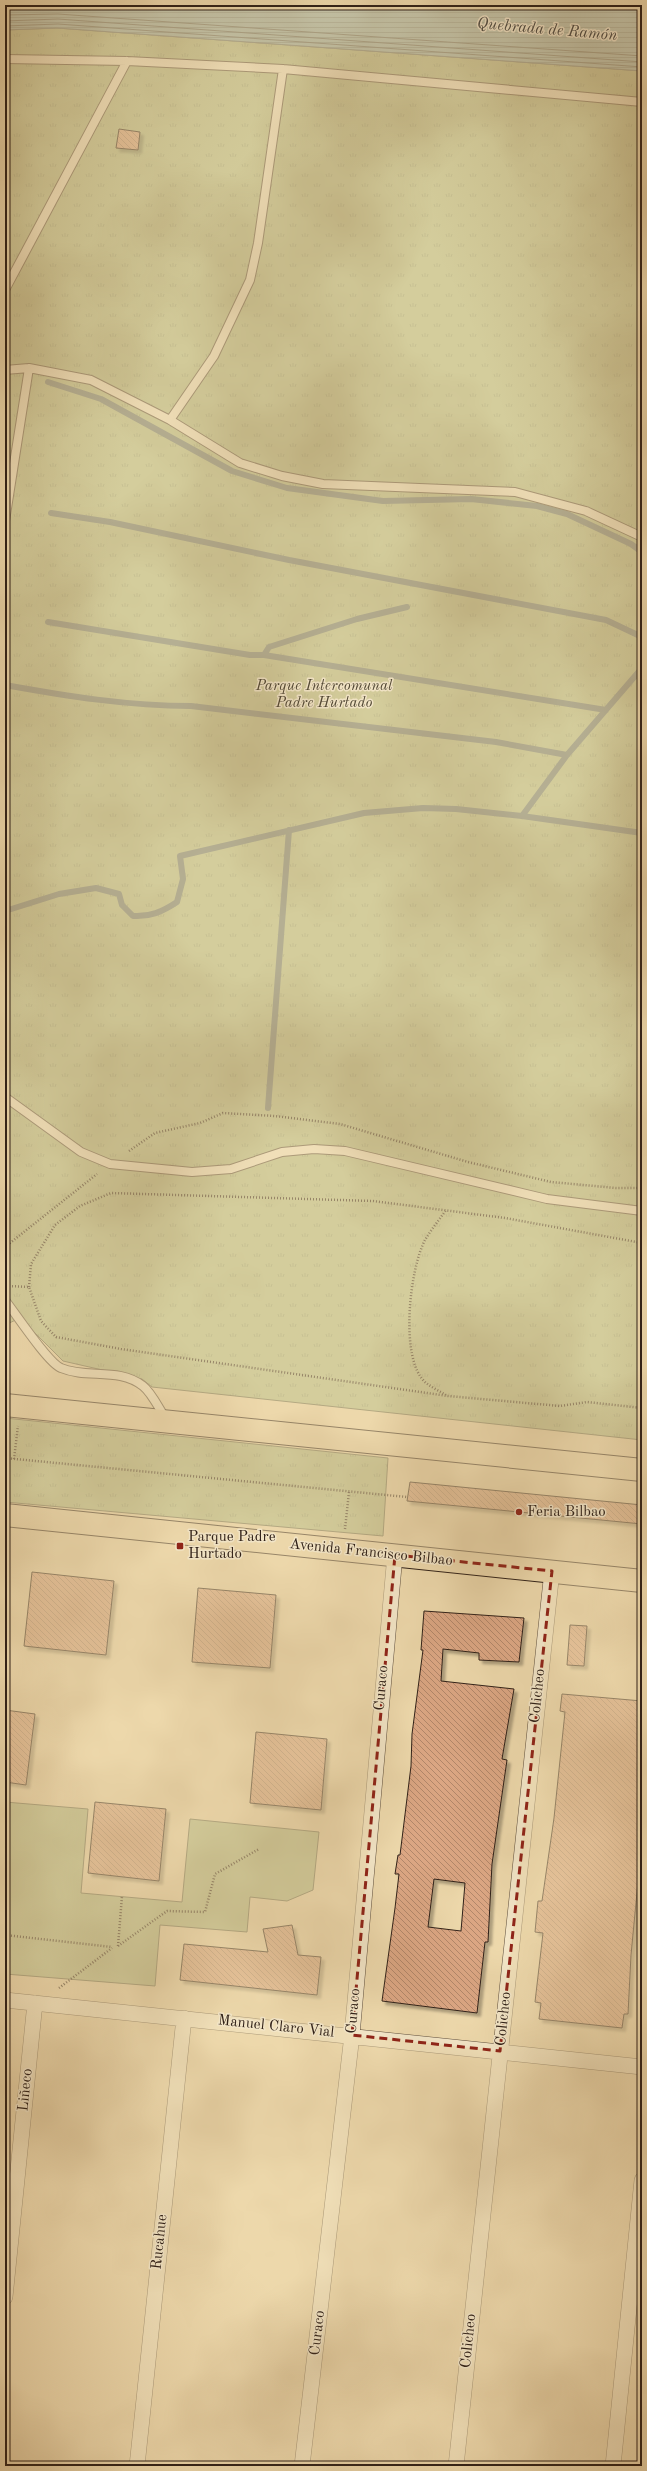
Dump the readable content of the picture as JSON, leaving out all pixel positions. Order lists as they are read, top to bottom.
{
  "streets": {
    "main road": ["Avenida Francisco Bilbao"],
    "street": [
      "Curaco",
      "Colicheo",
      "Manuel Claro Vial",
      "Liñeco",
      "Rucahue"
    ]
  },
  "crossings": [
    ["Avenida Francisco Bilbao", "Curaco"],
    ["Avenida Francisco Bilbao", "Colicheo"],
    ["Curaco", "Manuel Claro Vial"],
    ["Colicheo", "Manuel Claro Vial"],
    ["Manuel Claro Vial", "Liñeco"],
    ["Manuel Claro Vial", "Rucahue"]
  ],
  "water": ["Quebrada de Ramón"],
  "parks": ["Parque Intercomunal Padre Hurtado"],
  "places": {
    "other": ["Feria Bilbao"],
    "transit": ["Parque Padre Hurtado"]
  }
}
